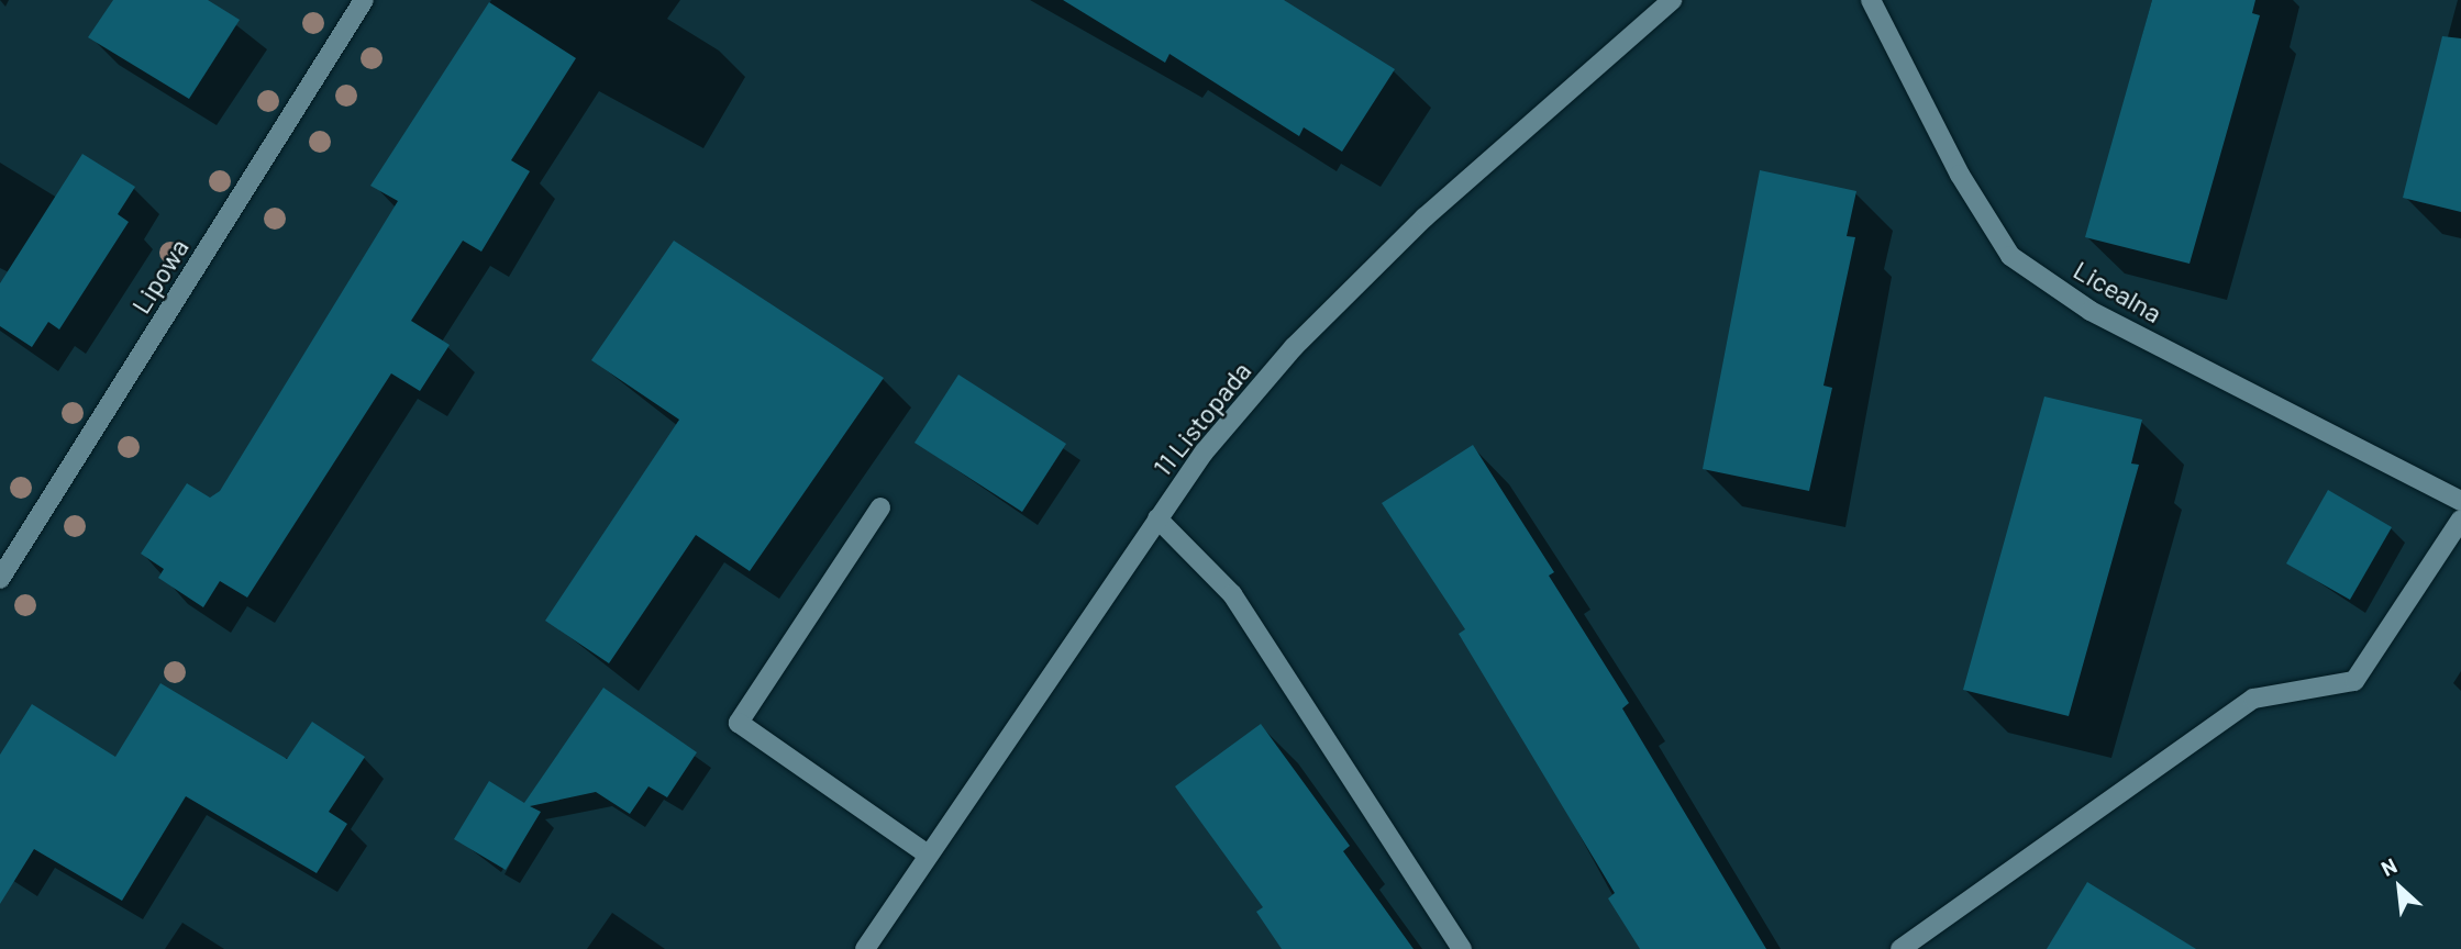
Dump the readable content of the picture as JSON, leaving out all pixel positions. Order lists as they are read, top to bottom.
{
  "streets": {
    "street": ["Lipowa", "Licealna", "11 Listopada"]
  },
  "north": "top left"
}
